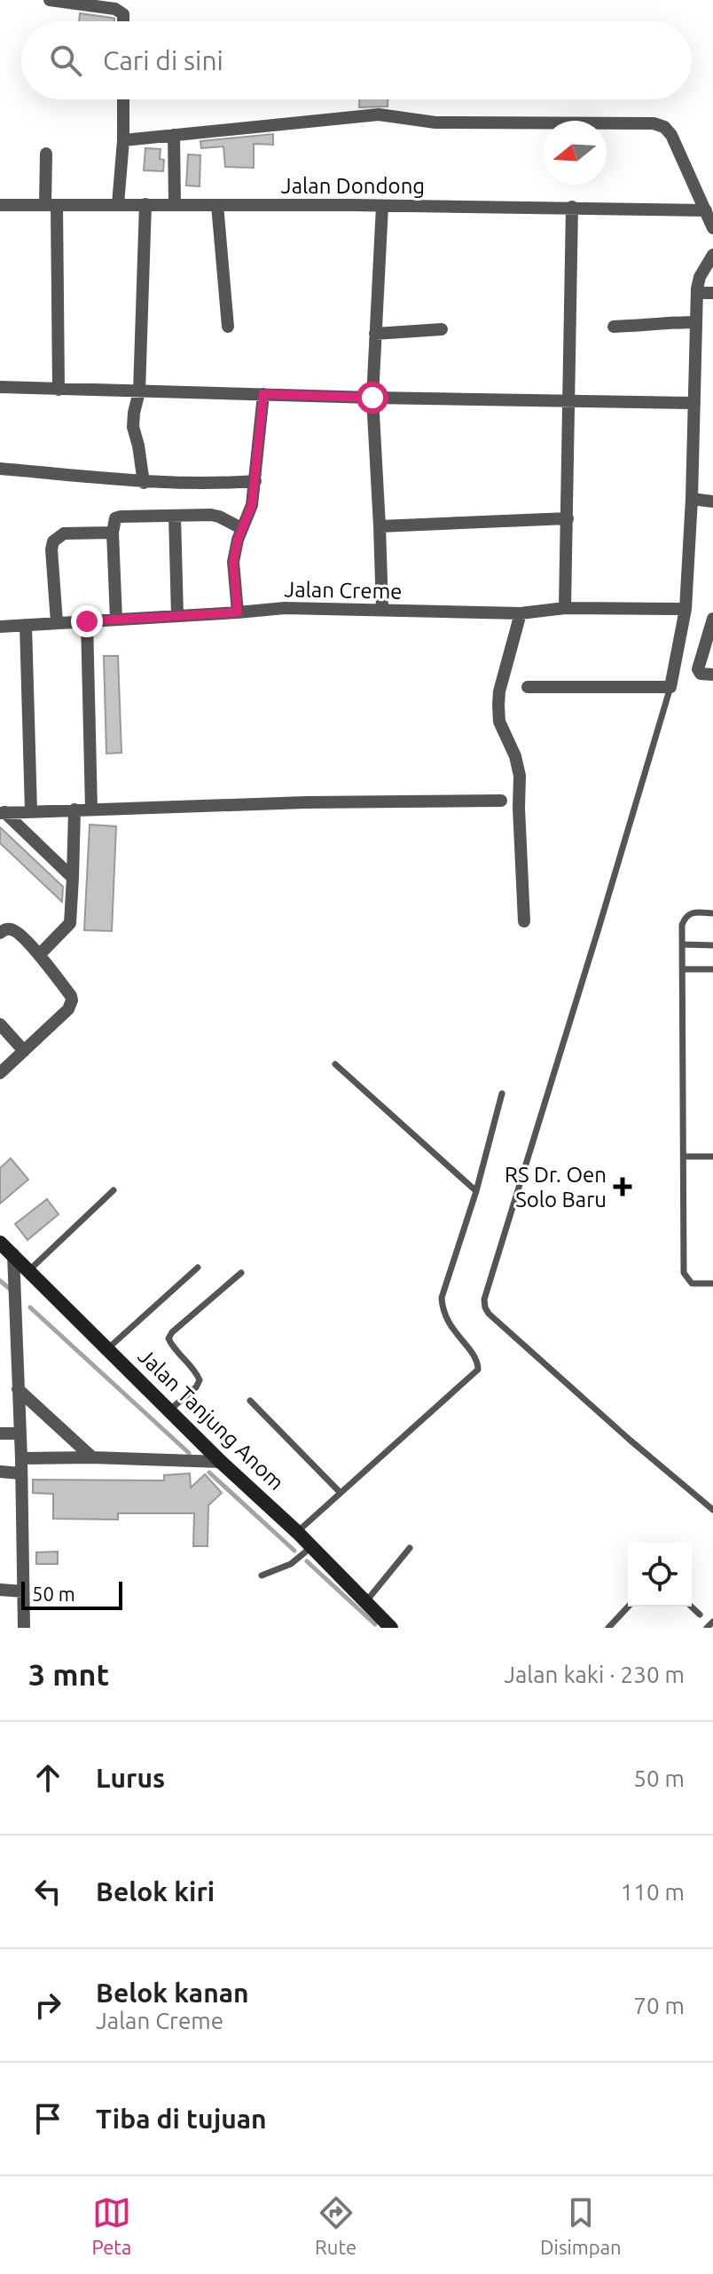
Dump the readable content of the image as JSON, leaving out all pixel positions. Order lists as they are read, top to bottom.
{
  "streets": {
    "main road": ["Jalan Tanjung Anom"],
    "street": ["Jalan Dondong", "Jalan Creme"]
  },
  "places": {
    "health": ["RS Dr. Oen Solo Baru"]
  },
  "scale_bar": "50 m",
  "north": "left",
  "page": {
    "search": "Cari di sini",
    "scale": "50 m",
    "heading": ["3 mnt", "Jalan kaki · 230 m"],
    "list": [
      ["Lurus", "50 m"],
      ["Belok kiri", "110 m"],
      ["Belok kanan", "Jalan Creme", "70 m"],
      "Tiba di tujuan"
    ],
    "nav": ["Peta", "Rute", "Disimpan"]
  }
}
